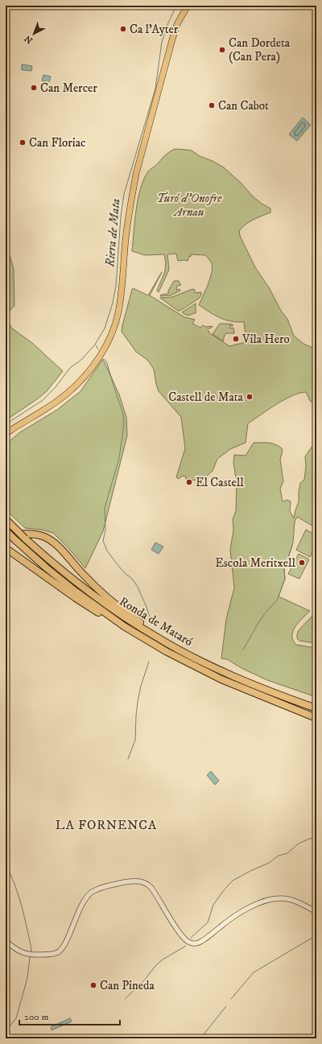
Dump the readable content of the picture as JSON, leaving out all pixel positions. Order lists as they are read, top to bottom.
{
  "streets": {
    "highway": ["Ronda de Mataró"]
  },
  "districts": ["LA FORNENCA"],
  "water": ["Riera de Mata"],
  "parks": ["Turó d'Onofre Arnau"],
  "places": [
    "Ca l'Ayter",
    "Can Dordeta (Can Pera)",
    "Can Mercer",
    "Can Cabot",
    "Can Floriac",
    "Vila Hero",
    "Castell de Mata",
    "El Castell",
    "Escola Meritxell",
    "Can Pineda"
  ],
  "scale_bar": "200 m",
  "north": "bottom left"
}
